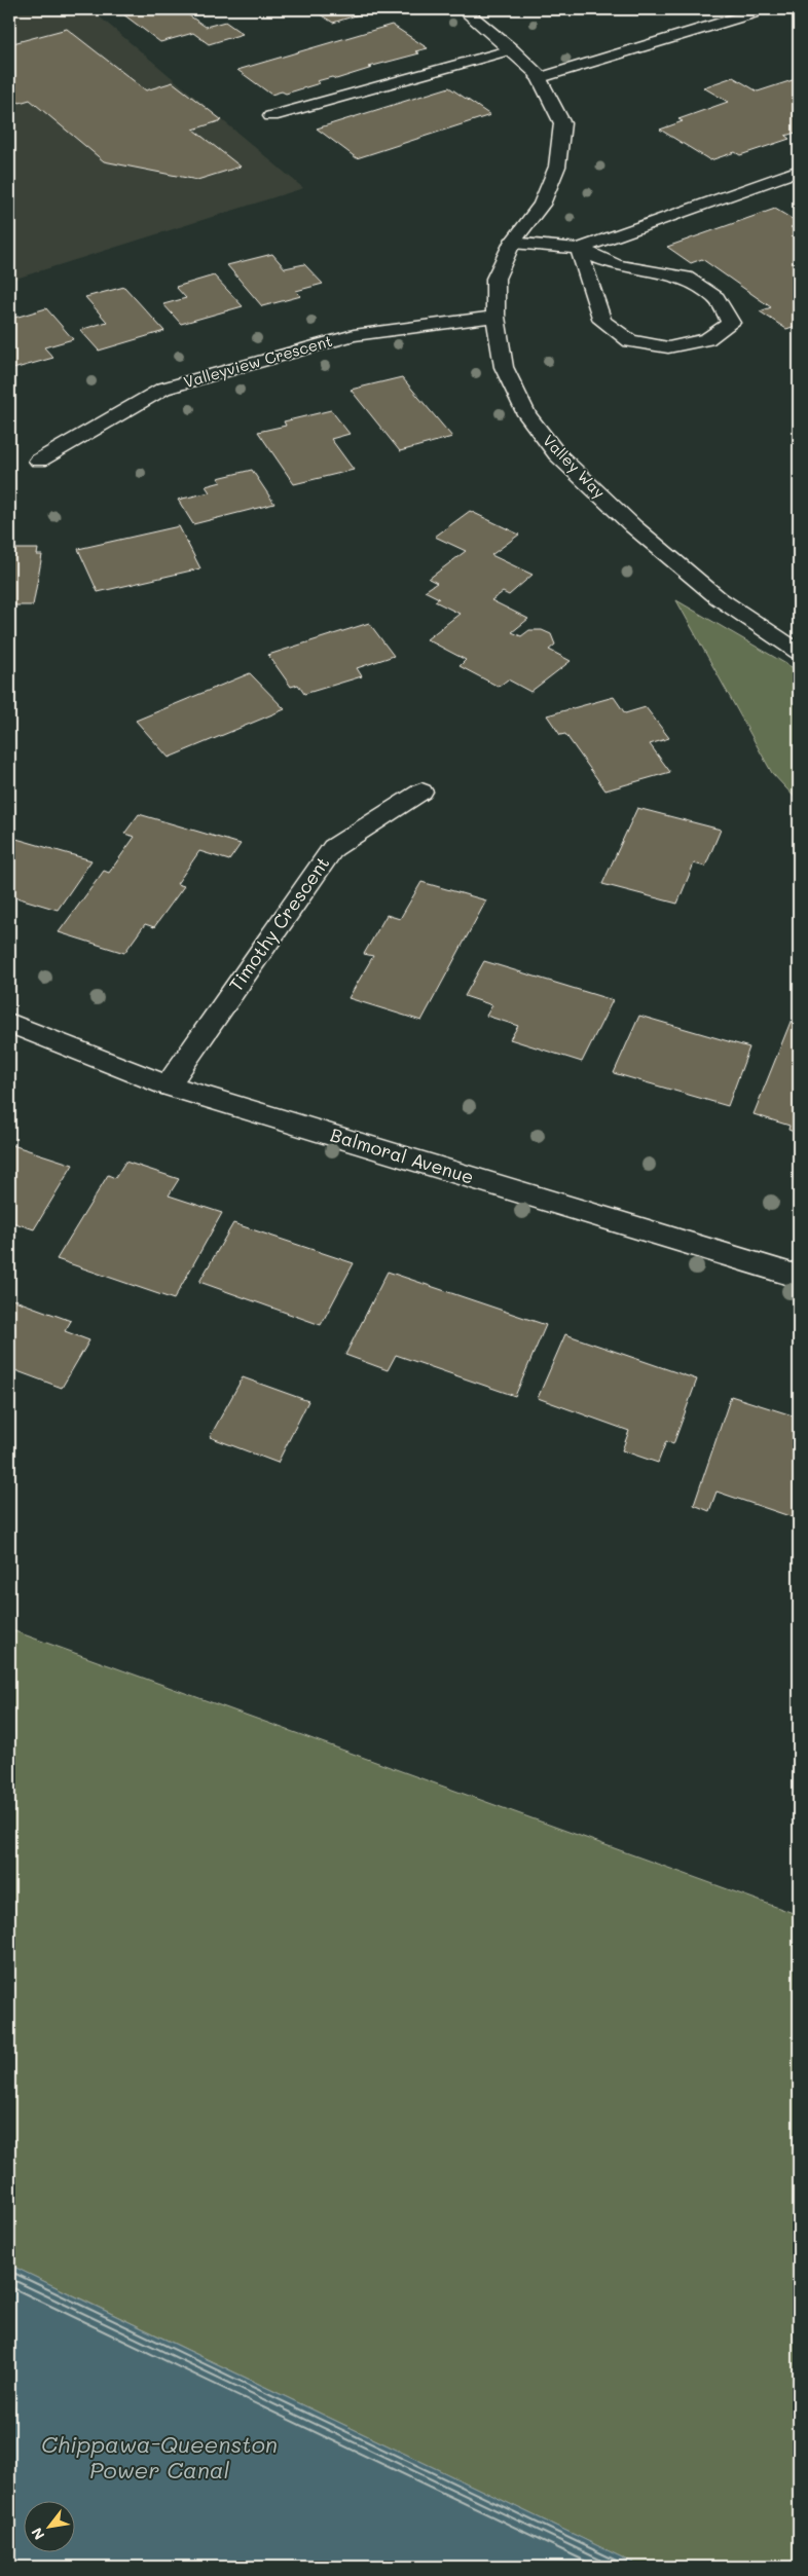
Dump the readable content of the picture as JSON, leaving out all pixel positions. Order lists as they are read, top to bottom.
{
  "streets": {
    "street": [
      "Valleyview Crescent",
      "Valley Way",
      "Timothy Crescent",
      "Balmoral Avenue"
    ]
  },
  "crossings": [
    ["Valleyview Crescent", "Valley Way"],
    ["Timothy Crescent", "Balmoral Avenue"]
  ],
  "water": ["Chippawa-Queenston Power Canal"],
  "north": "bottom left"
}
